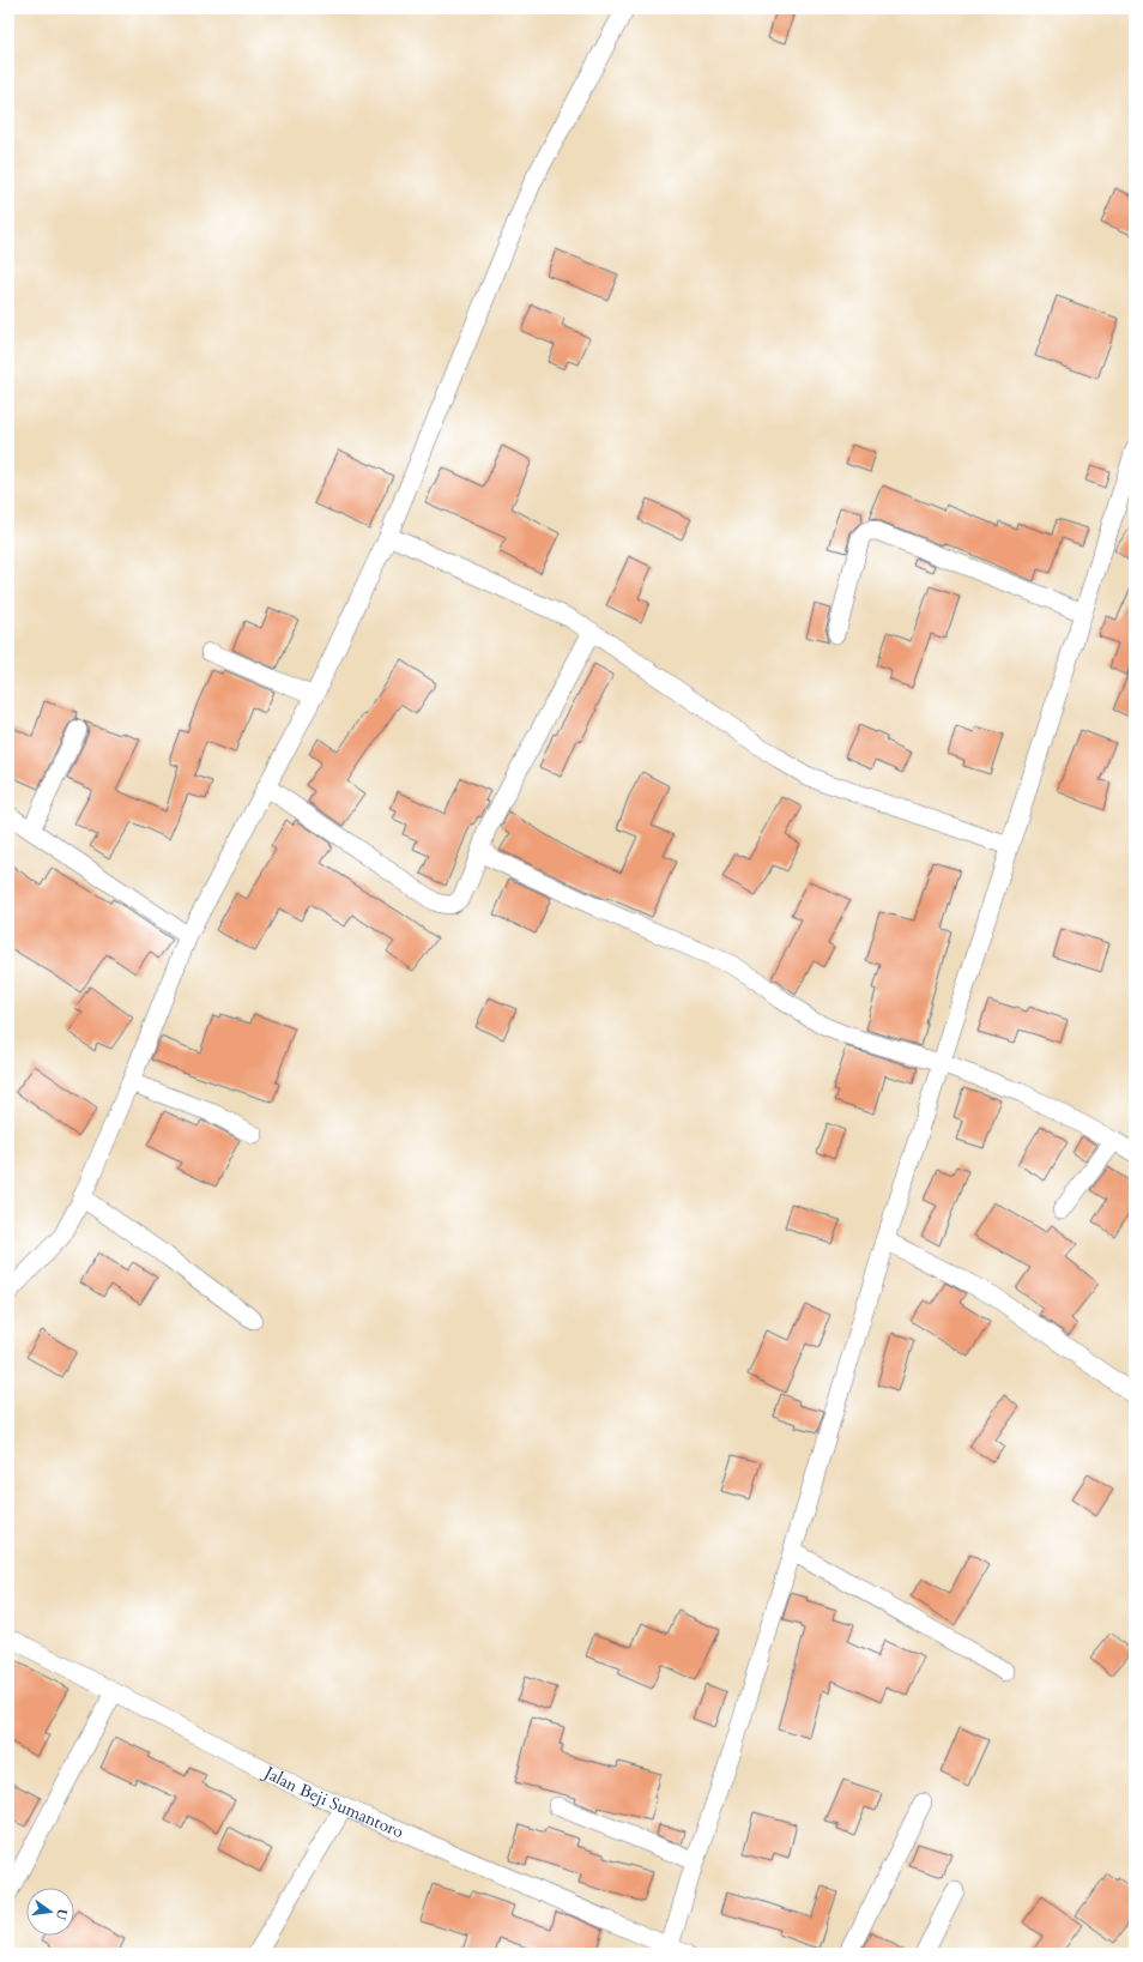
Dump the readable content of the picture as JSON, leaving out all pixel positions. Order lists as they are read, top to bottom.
{
  "streets": {
    "street": ["Jalan Beji Sumantoro"]
  },
  "north": "right"
}
